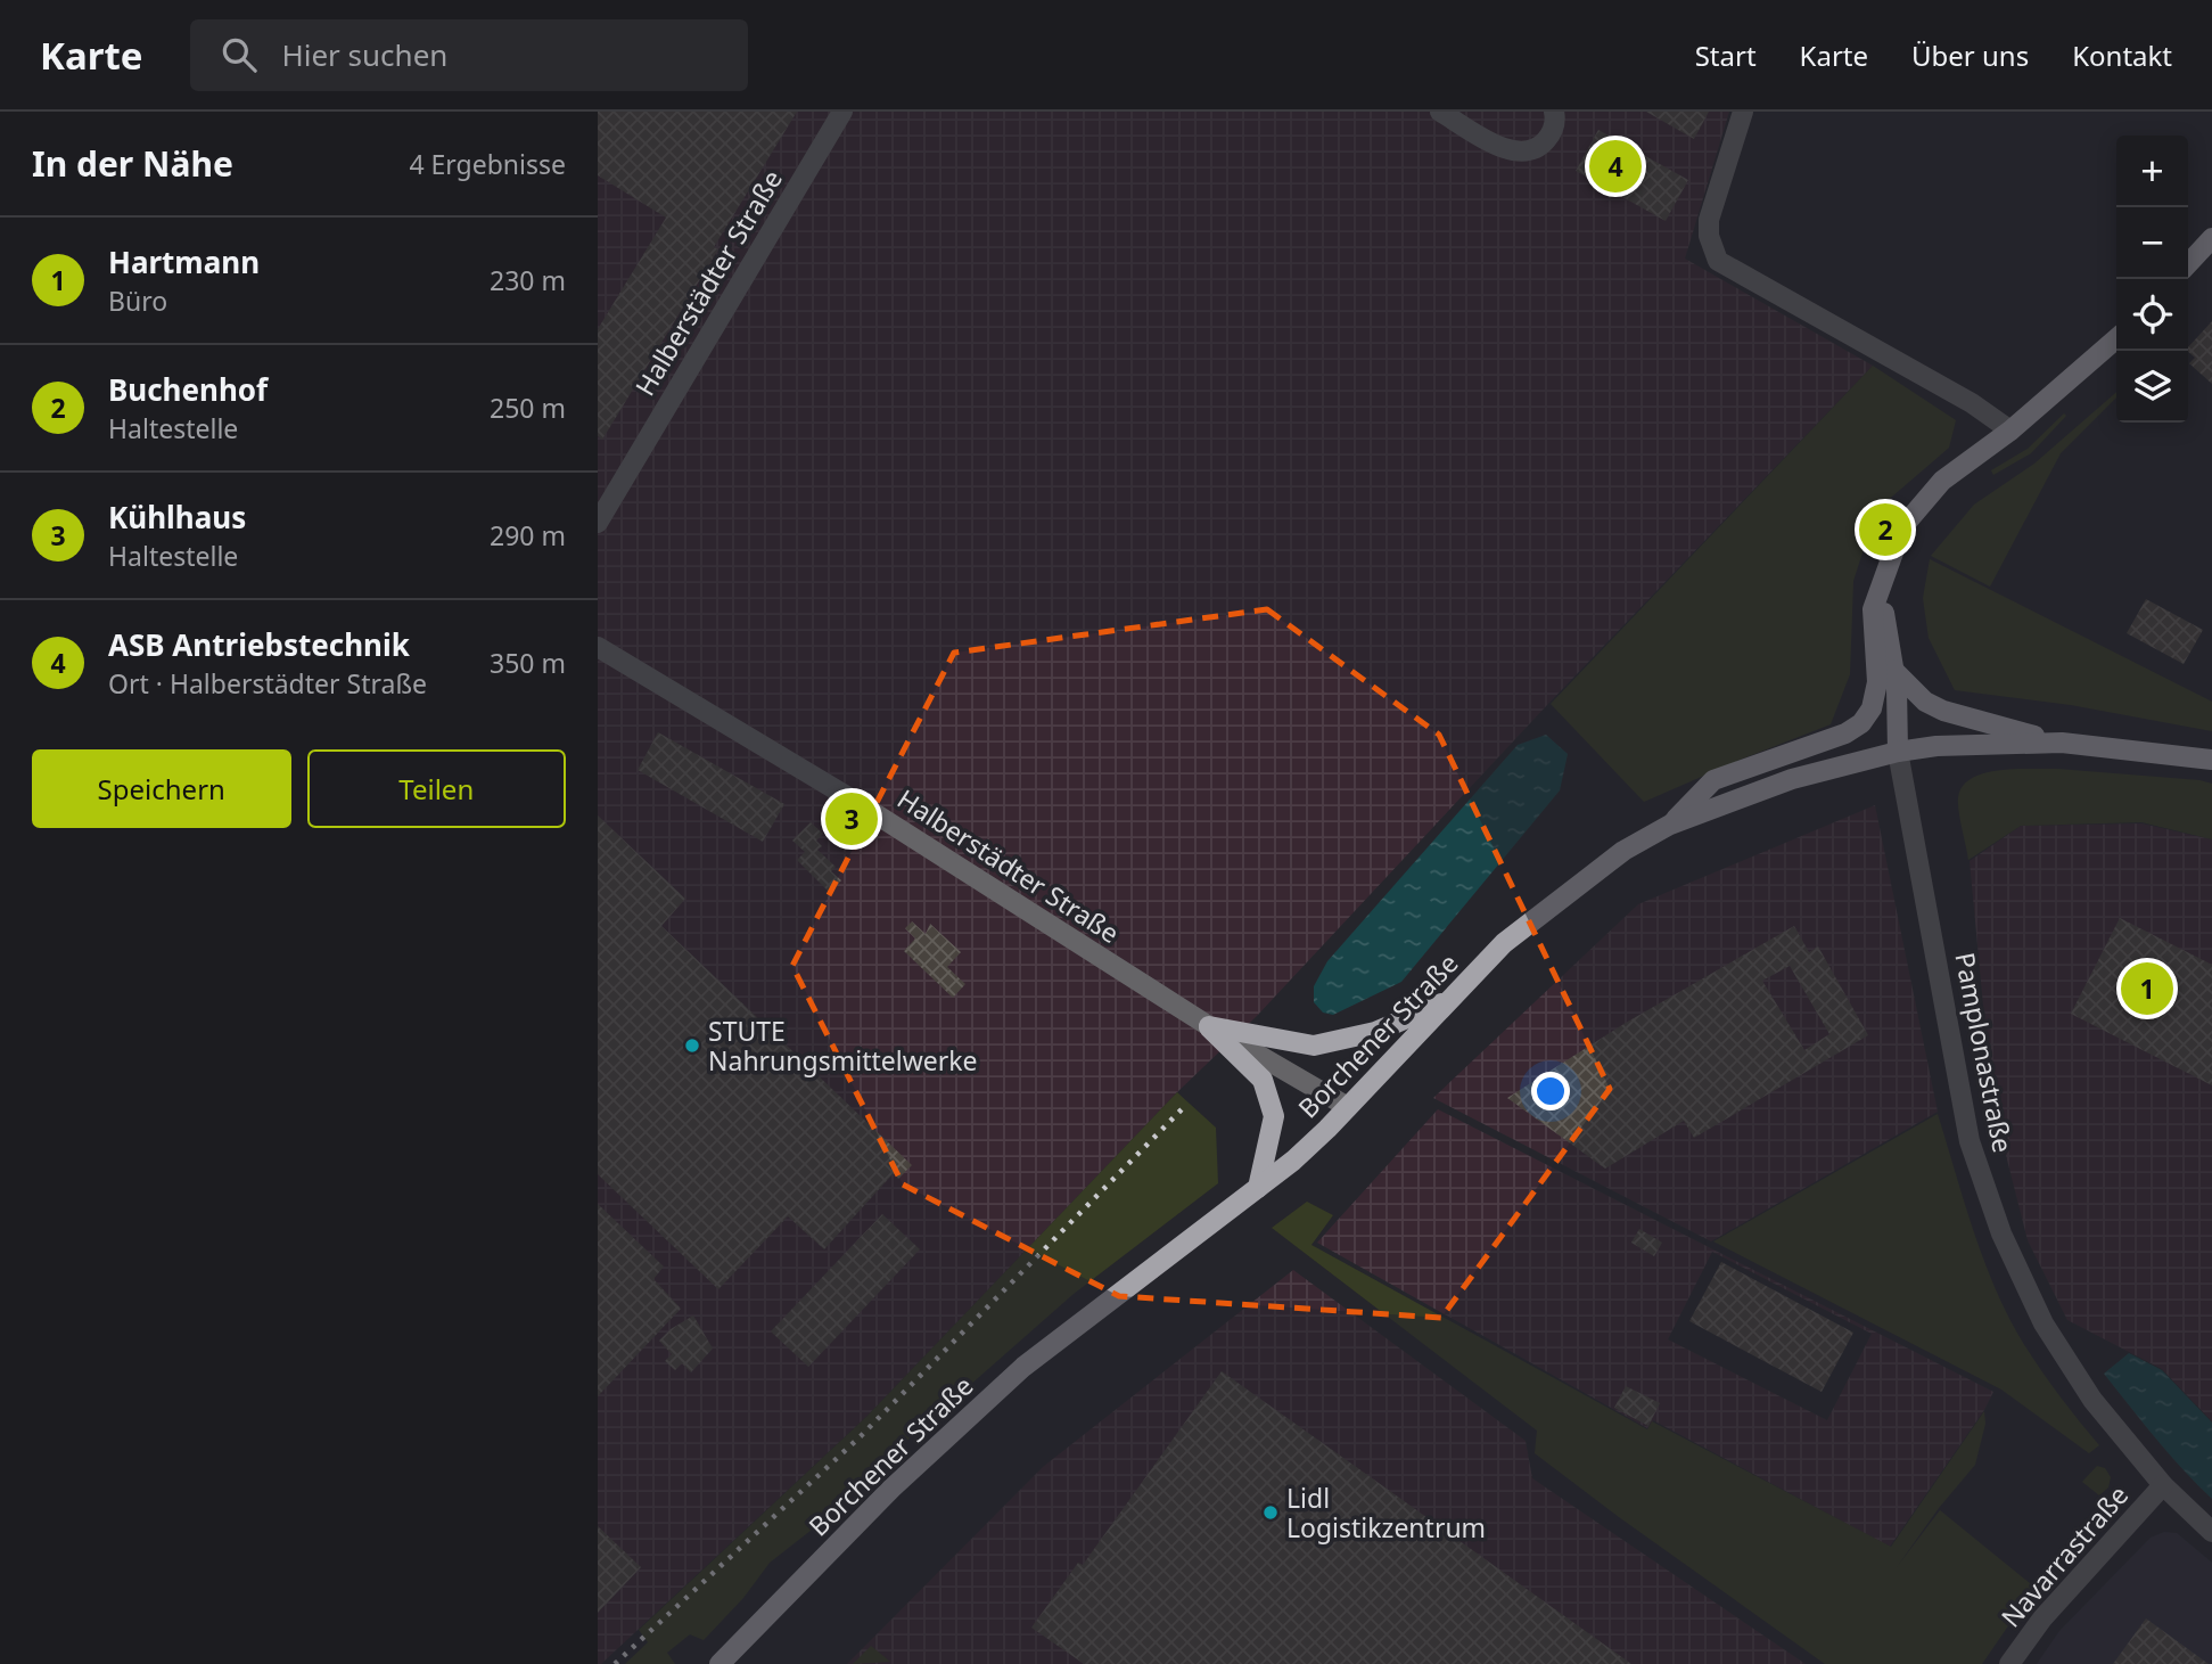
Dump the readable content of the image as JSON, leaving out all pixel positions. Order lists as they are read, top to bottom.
{
  "streets": {
    "main road": ["Borchener Straße"],
    "street": ["Halberstädter Straße", "Pamplonastraße", "Navarrastraße"]
  },
  "crossings": [
    ["Halberstädter Straße", "Borchener Straße"],
    ["Borchener Straße", "Pamplonastraße"],
    ["Pamplonastraße", "Navarrastraße"]
  ],
  "places": ["STUTE Nahrungsmittelwerke", "Lidl Logistikzentrum"],
  "page": {
    "header": "Karte",
    "search": "Hier suchen",
    "nav": [
      "Start",
      "Karte",
      "Über uns",
      "Kontakt"
    ],
    "heading": ["In der Nähe", "4 Ergebnisse"],
    "map_buttons": ["+", "−"],
    "pins": [
      "4",
      "2",
      "3",
      "1"
    ],
    "list": [
      {
        "mark": "1",
        "name": "Hartmann",
        "note": "Büro",
        "value": "230 m"
      },
      {
        "mark": "2",
        "name": "Buchenhof",
        "note": "Haltestelle",
        "value": "250 m"
      },
      {
        "mark": "3",
        "name": "Kühlhaus",
        "note": "Haltestelle",
        "value": "290 m"
      },
      {
        "mark": "4",
        "name": "ASB Antriebstechnik",
        "note": "Ort · Halberstädter Straße",
        "value": "350 m"
      }
    ],
    "buttons": ["Speichern", "Teilen"]
  }
}
